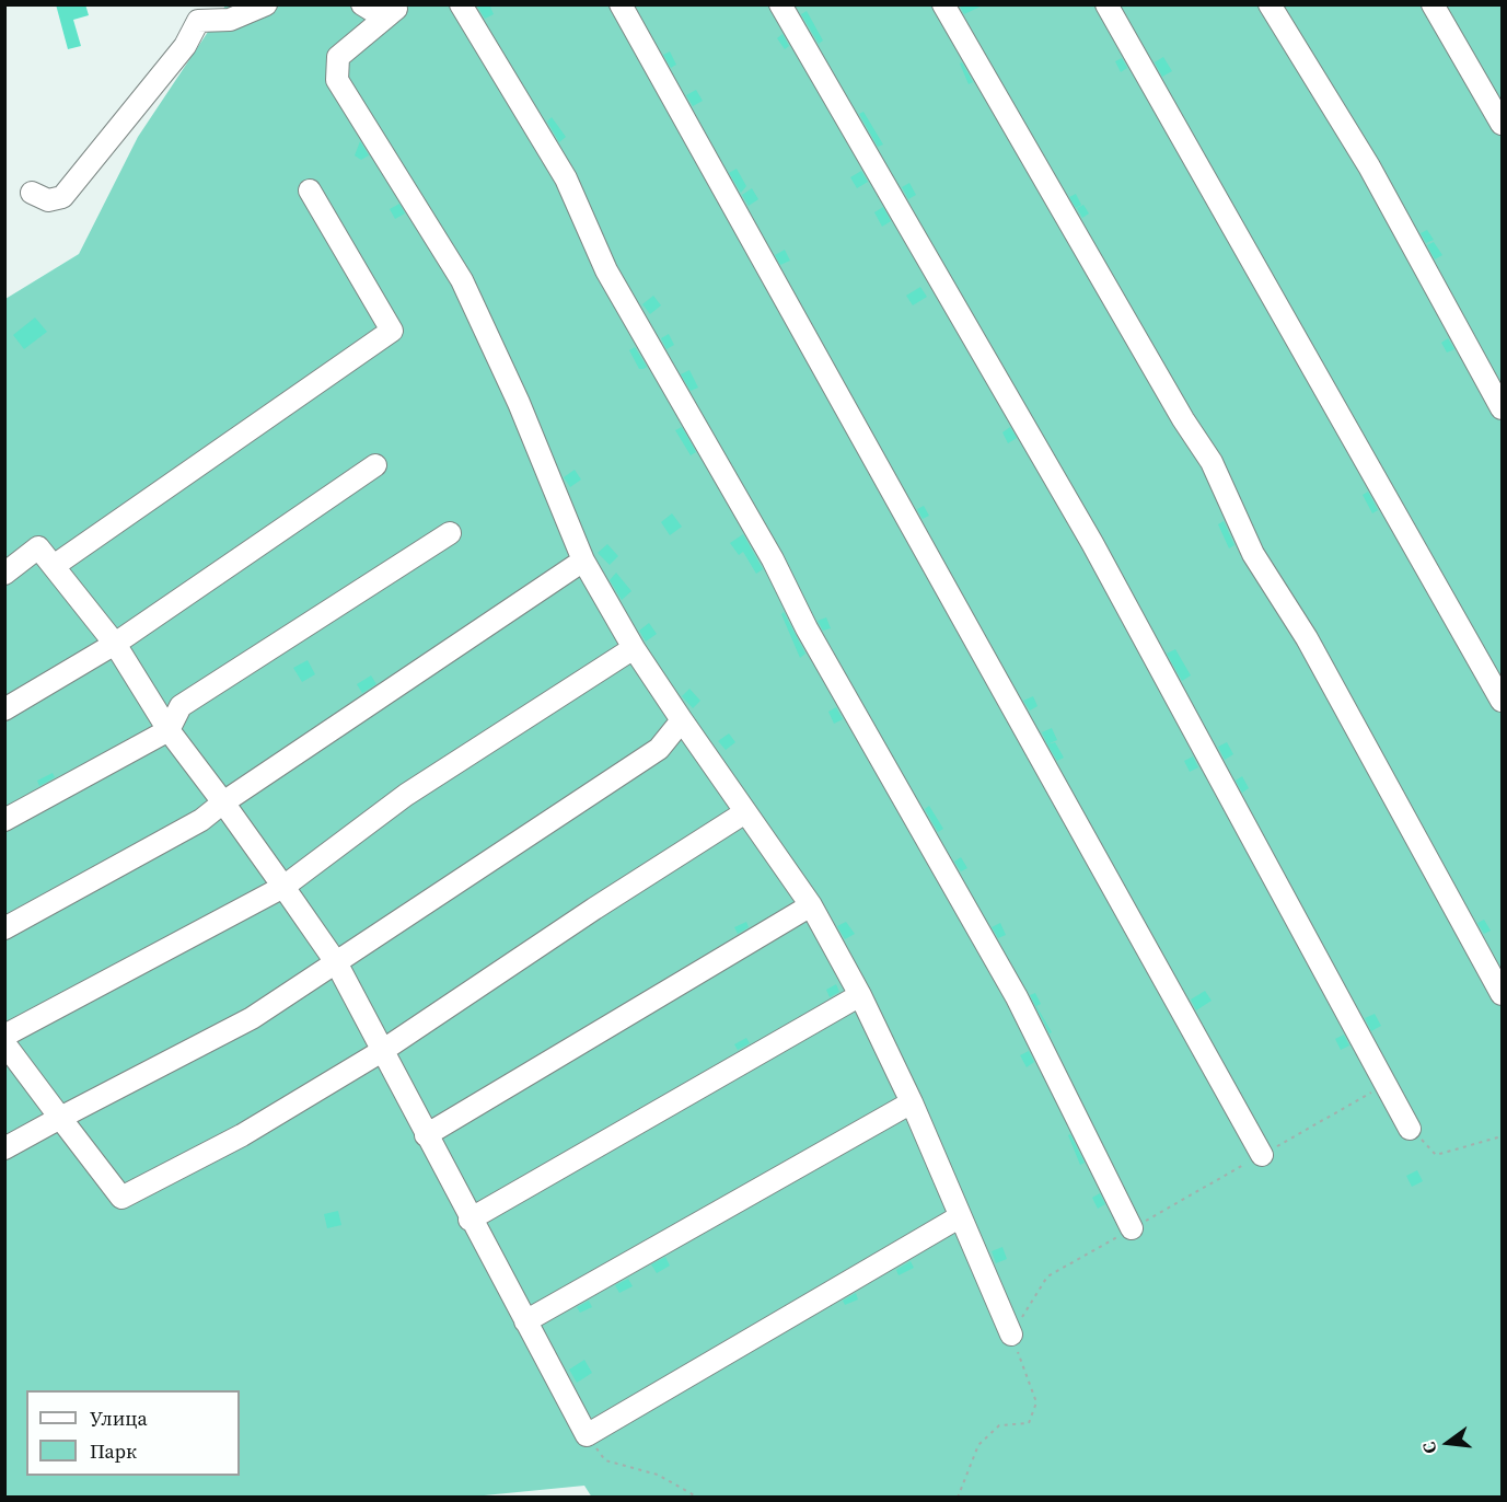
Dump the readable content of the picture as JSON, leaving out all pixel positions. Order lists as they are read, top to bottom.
{
  "legend": ["Улица", "Парк"],
  "north": "left"
}
